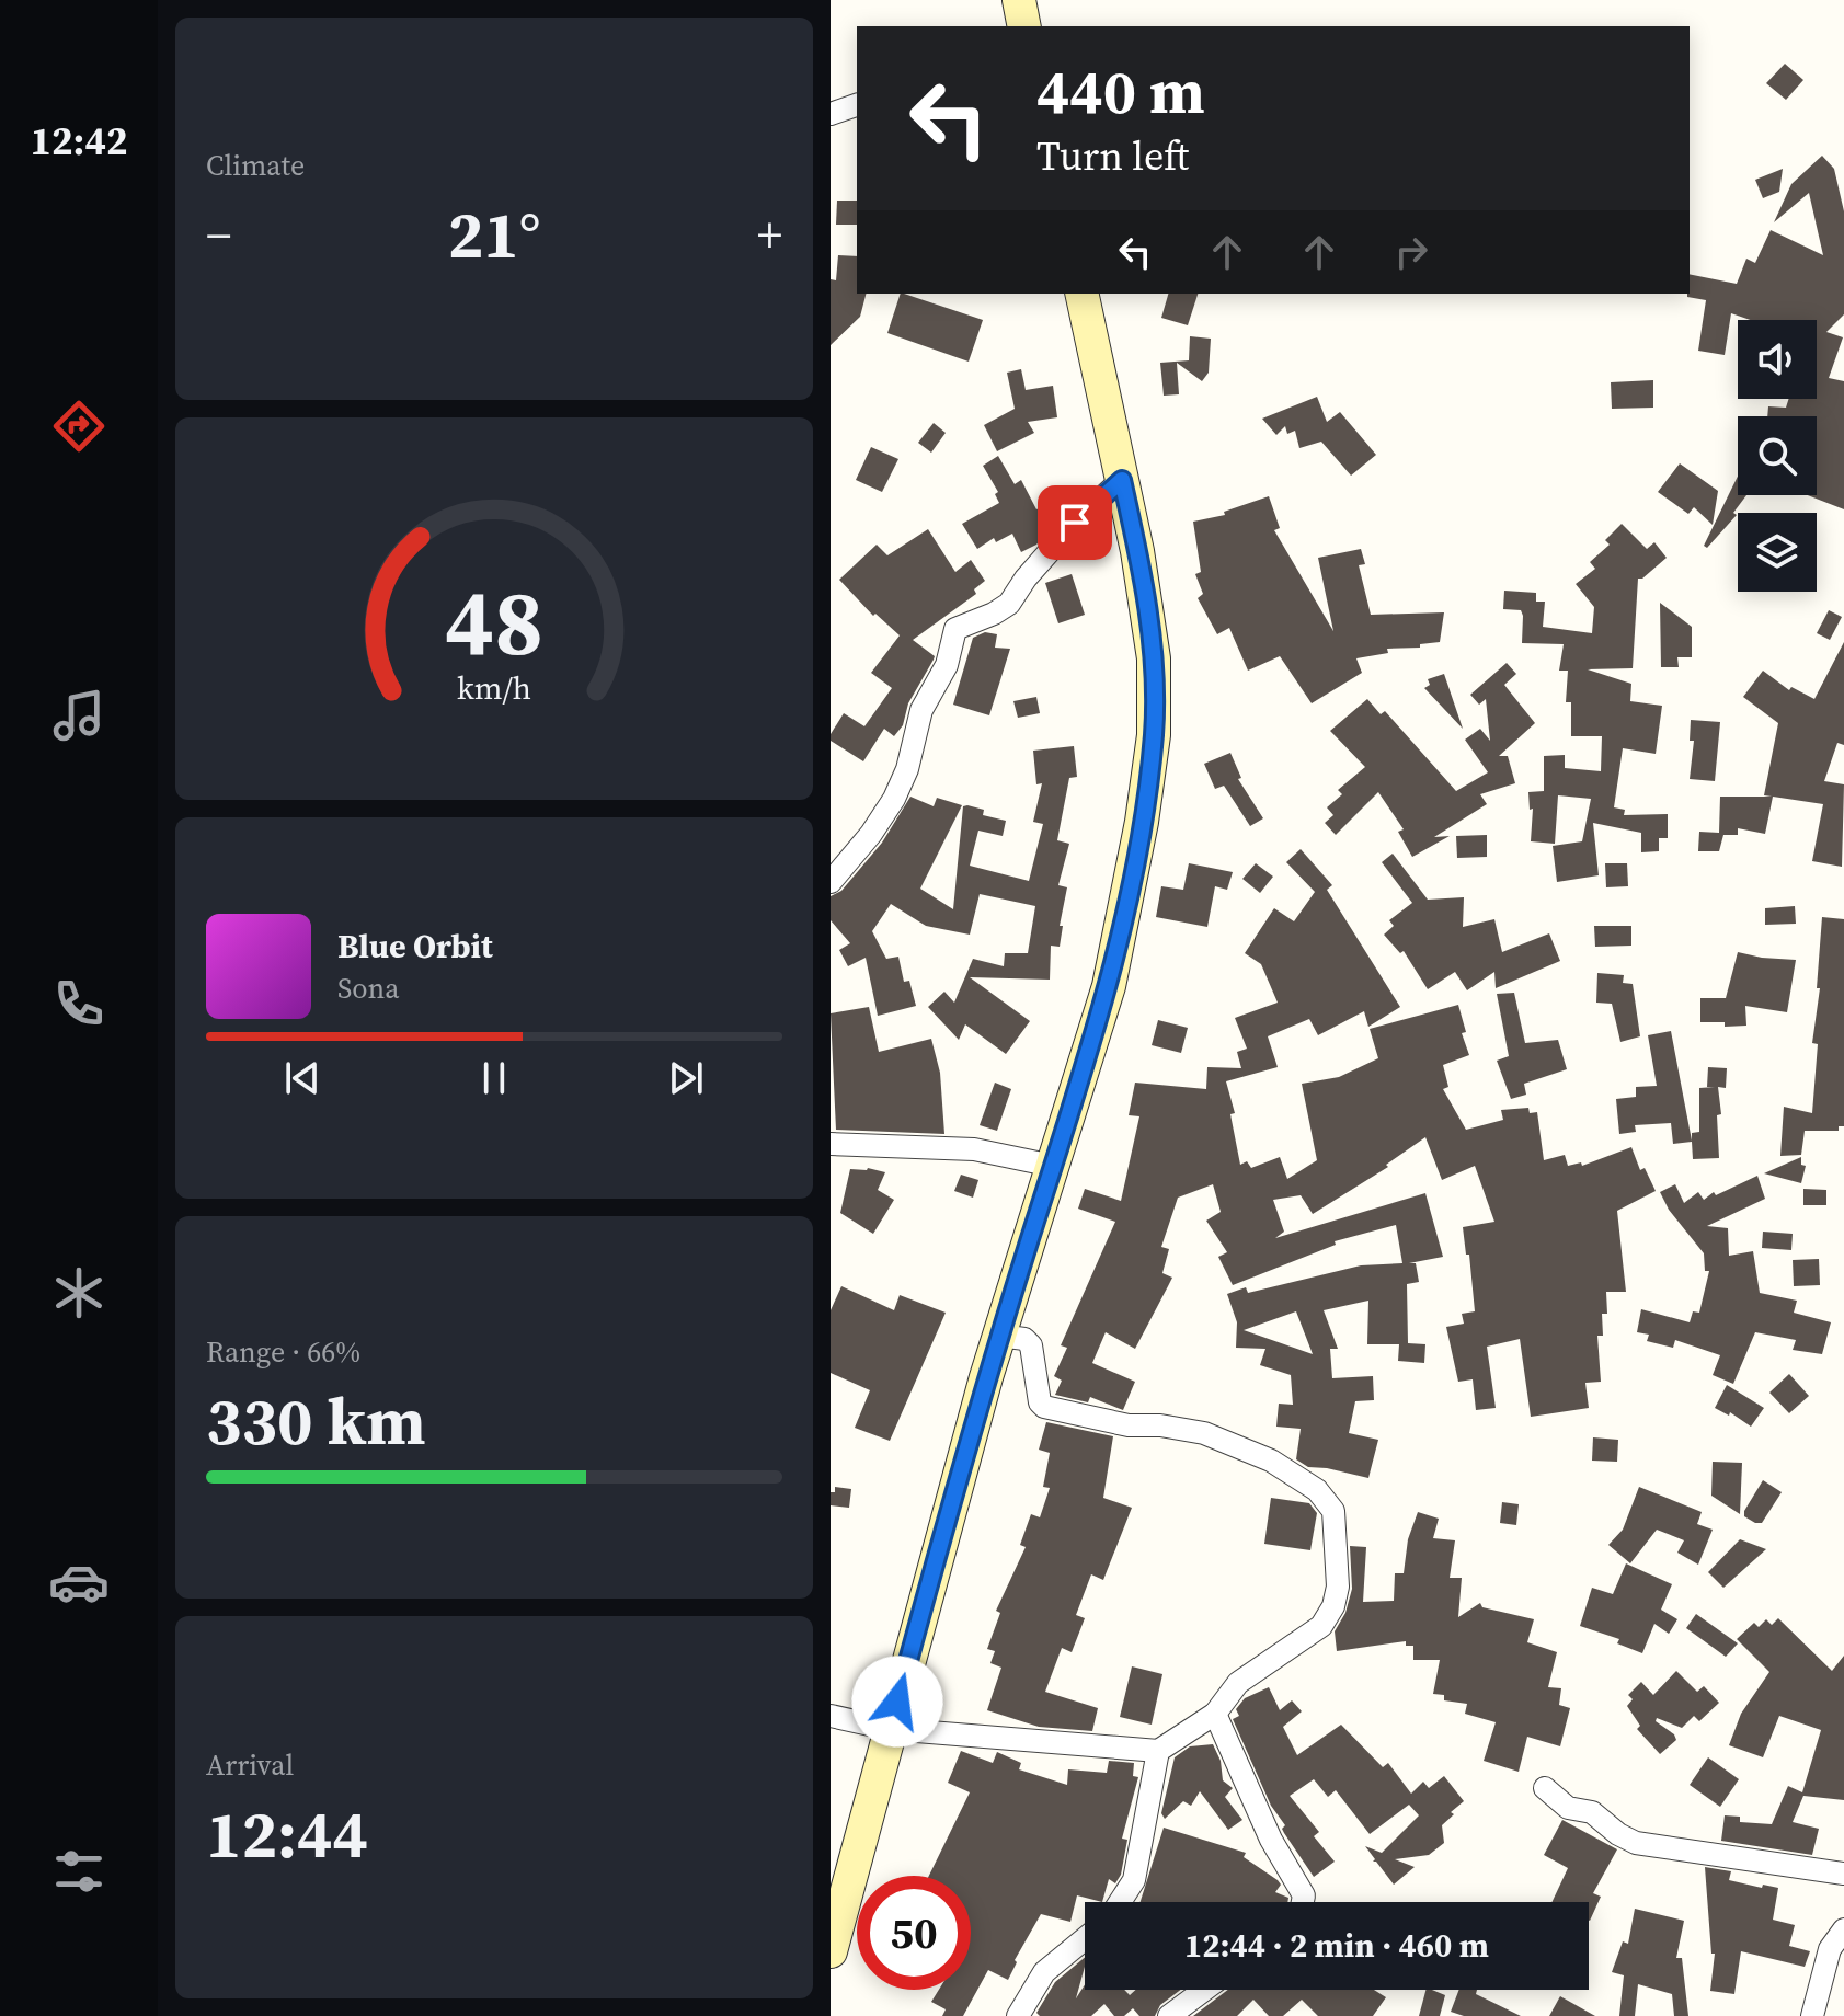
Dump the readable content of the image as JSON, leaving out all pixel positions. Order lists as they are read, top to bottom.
{
  "page": {
    "tabs": "12:42",
    "tile": [
      "Climate",
      ["Range · 66%", "330 km"],
      ["Arrival", "12:44"]
    ],
    "turn": ["440 m", "Turn left"],
    "heat": ["−", "21°", "+"],
    "song": ["Blue Orbit", "Sona"],
    "limit": "50",
    "trip": "12:44 · 2 min · 460 m",
    "gauge": ["48", "km/h"]
  }
}
